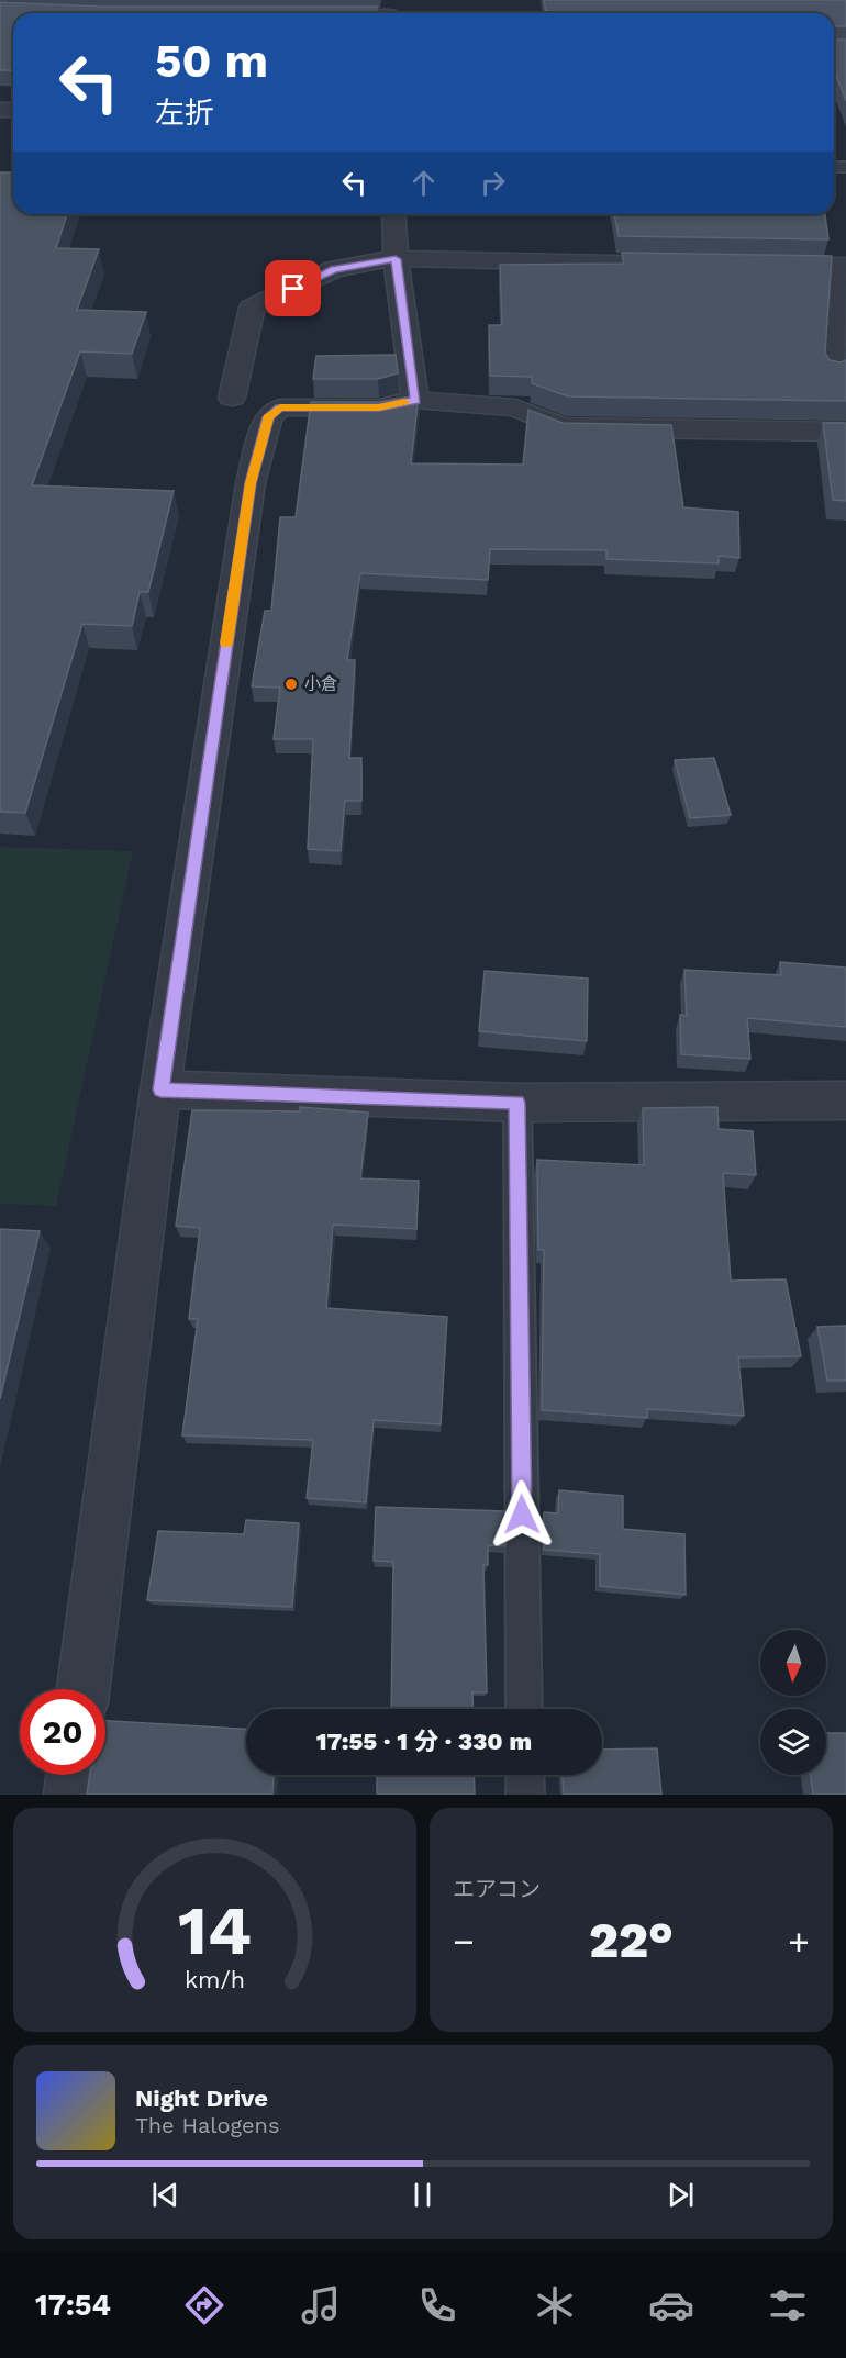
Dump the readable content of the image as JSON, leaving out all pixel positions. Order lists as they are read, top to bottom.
{
  "places": ["小倉"],
  "north": "bottom",
  "page": {
    "turn": ["50 m", "左折"],
    "limit": "20",
    "trip": "17:55 · 1 分 · 330 m",
    "tile": "エアコン",
    "heat": ["−", "22°", "+"],
    "song": ["Night Drive", "The Halogens"],
    "tabs": "17:54",
    "gauge": ["14", "km/h"]
  }
}
